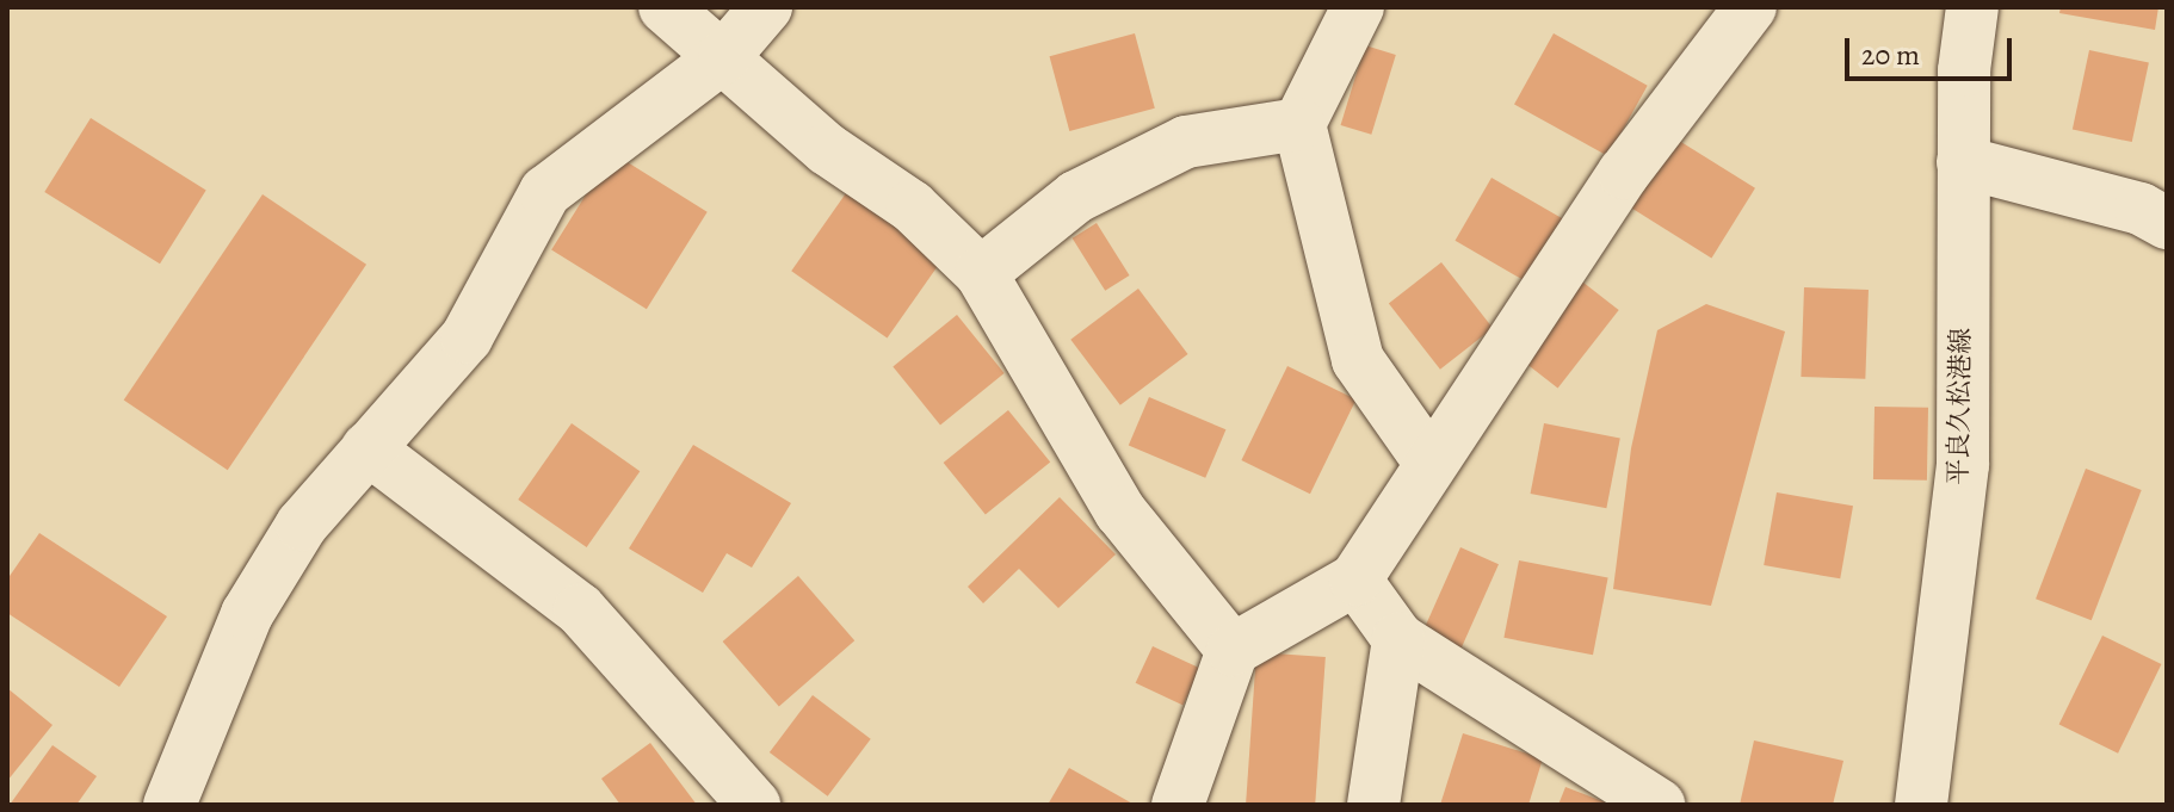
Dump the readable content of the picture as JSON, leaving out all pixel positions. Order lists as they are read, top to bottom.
{
  "streets": {
    "street": ["平良久松港線"]
  },
  "scale_bar": "20 m"
}
